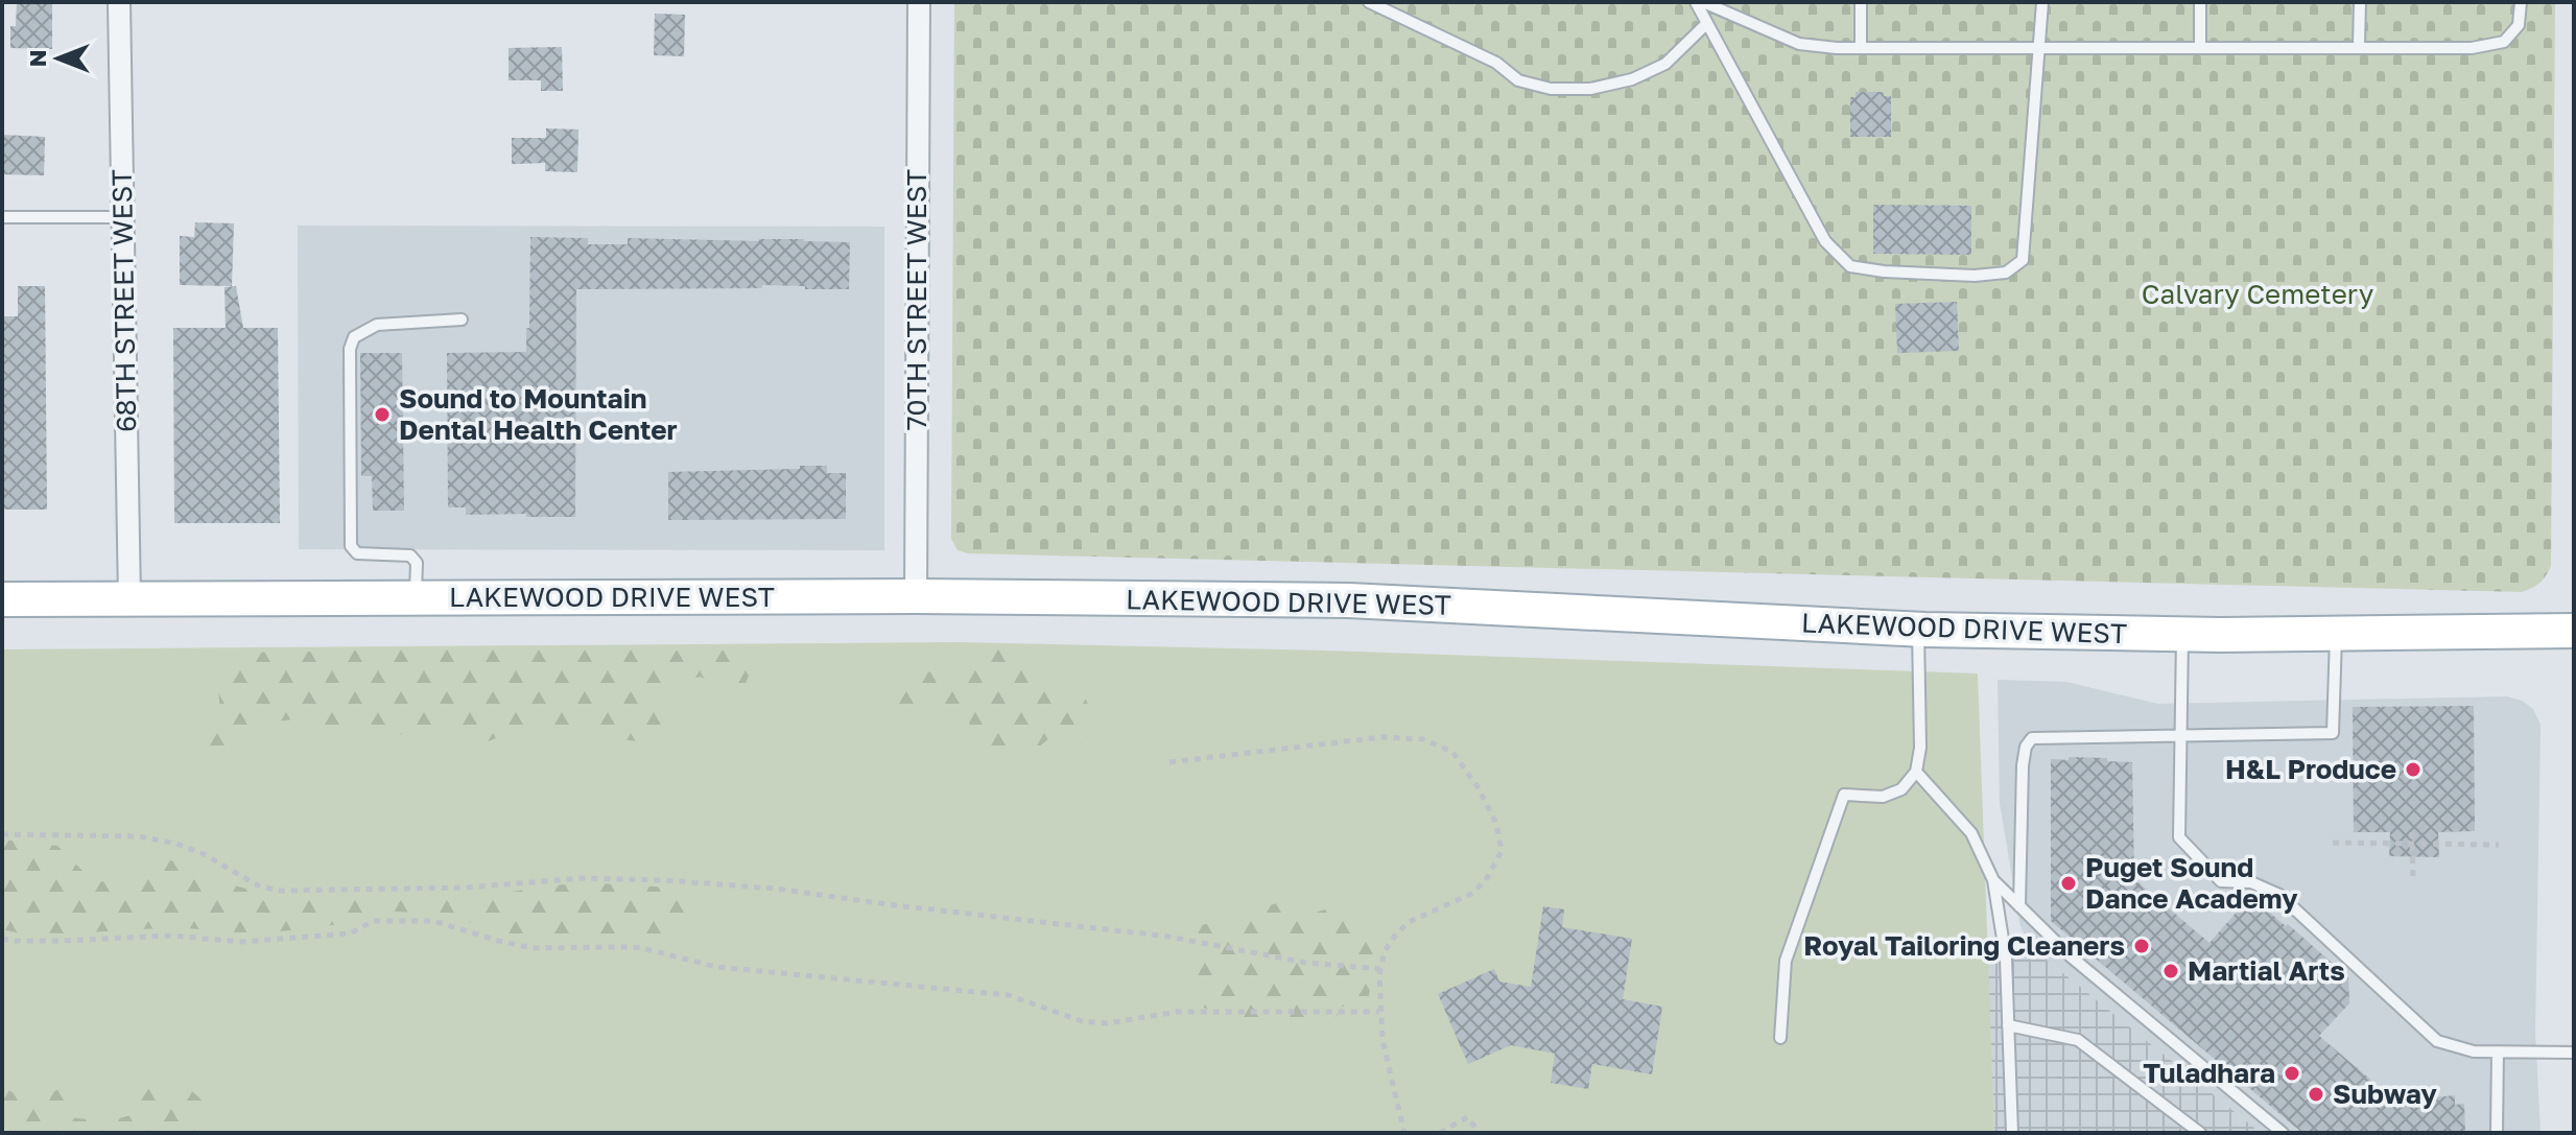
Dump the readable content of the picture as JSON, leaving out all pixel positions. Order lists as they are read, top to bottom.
{
  "streets": {
    "main road": ["LAKEWOOD DRIVE WEST"],
    "street": ["70TH STREET WEST", "68TH STREET WEST"]
  },
  "crossings": [
    ["70TH STREET WEST", "LAKEWOOD DRIVE WEST"],
    ["68TH STREET WEST", "LAKEWOOD DRIVE WEST"]
  ],
  "parks": ["Calvary Cemetery"],
  "places": [
    "Sound to Mountain Dental Health Center",
    "H&L Produce",
    "Puget Sound Dance Academy",
    "Royal Tailoring Cleaners",
    "Martial Arts",
    "Tuladhara",
    "Subway"
  ],
  "north": "left"
}
